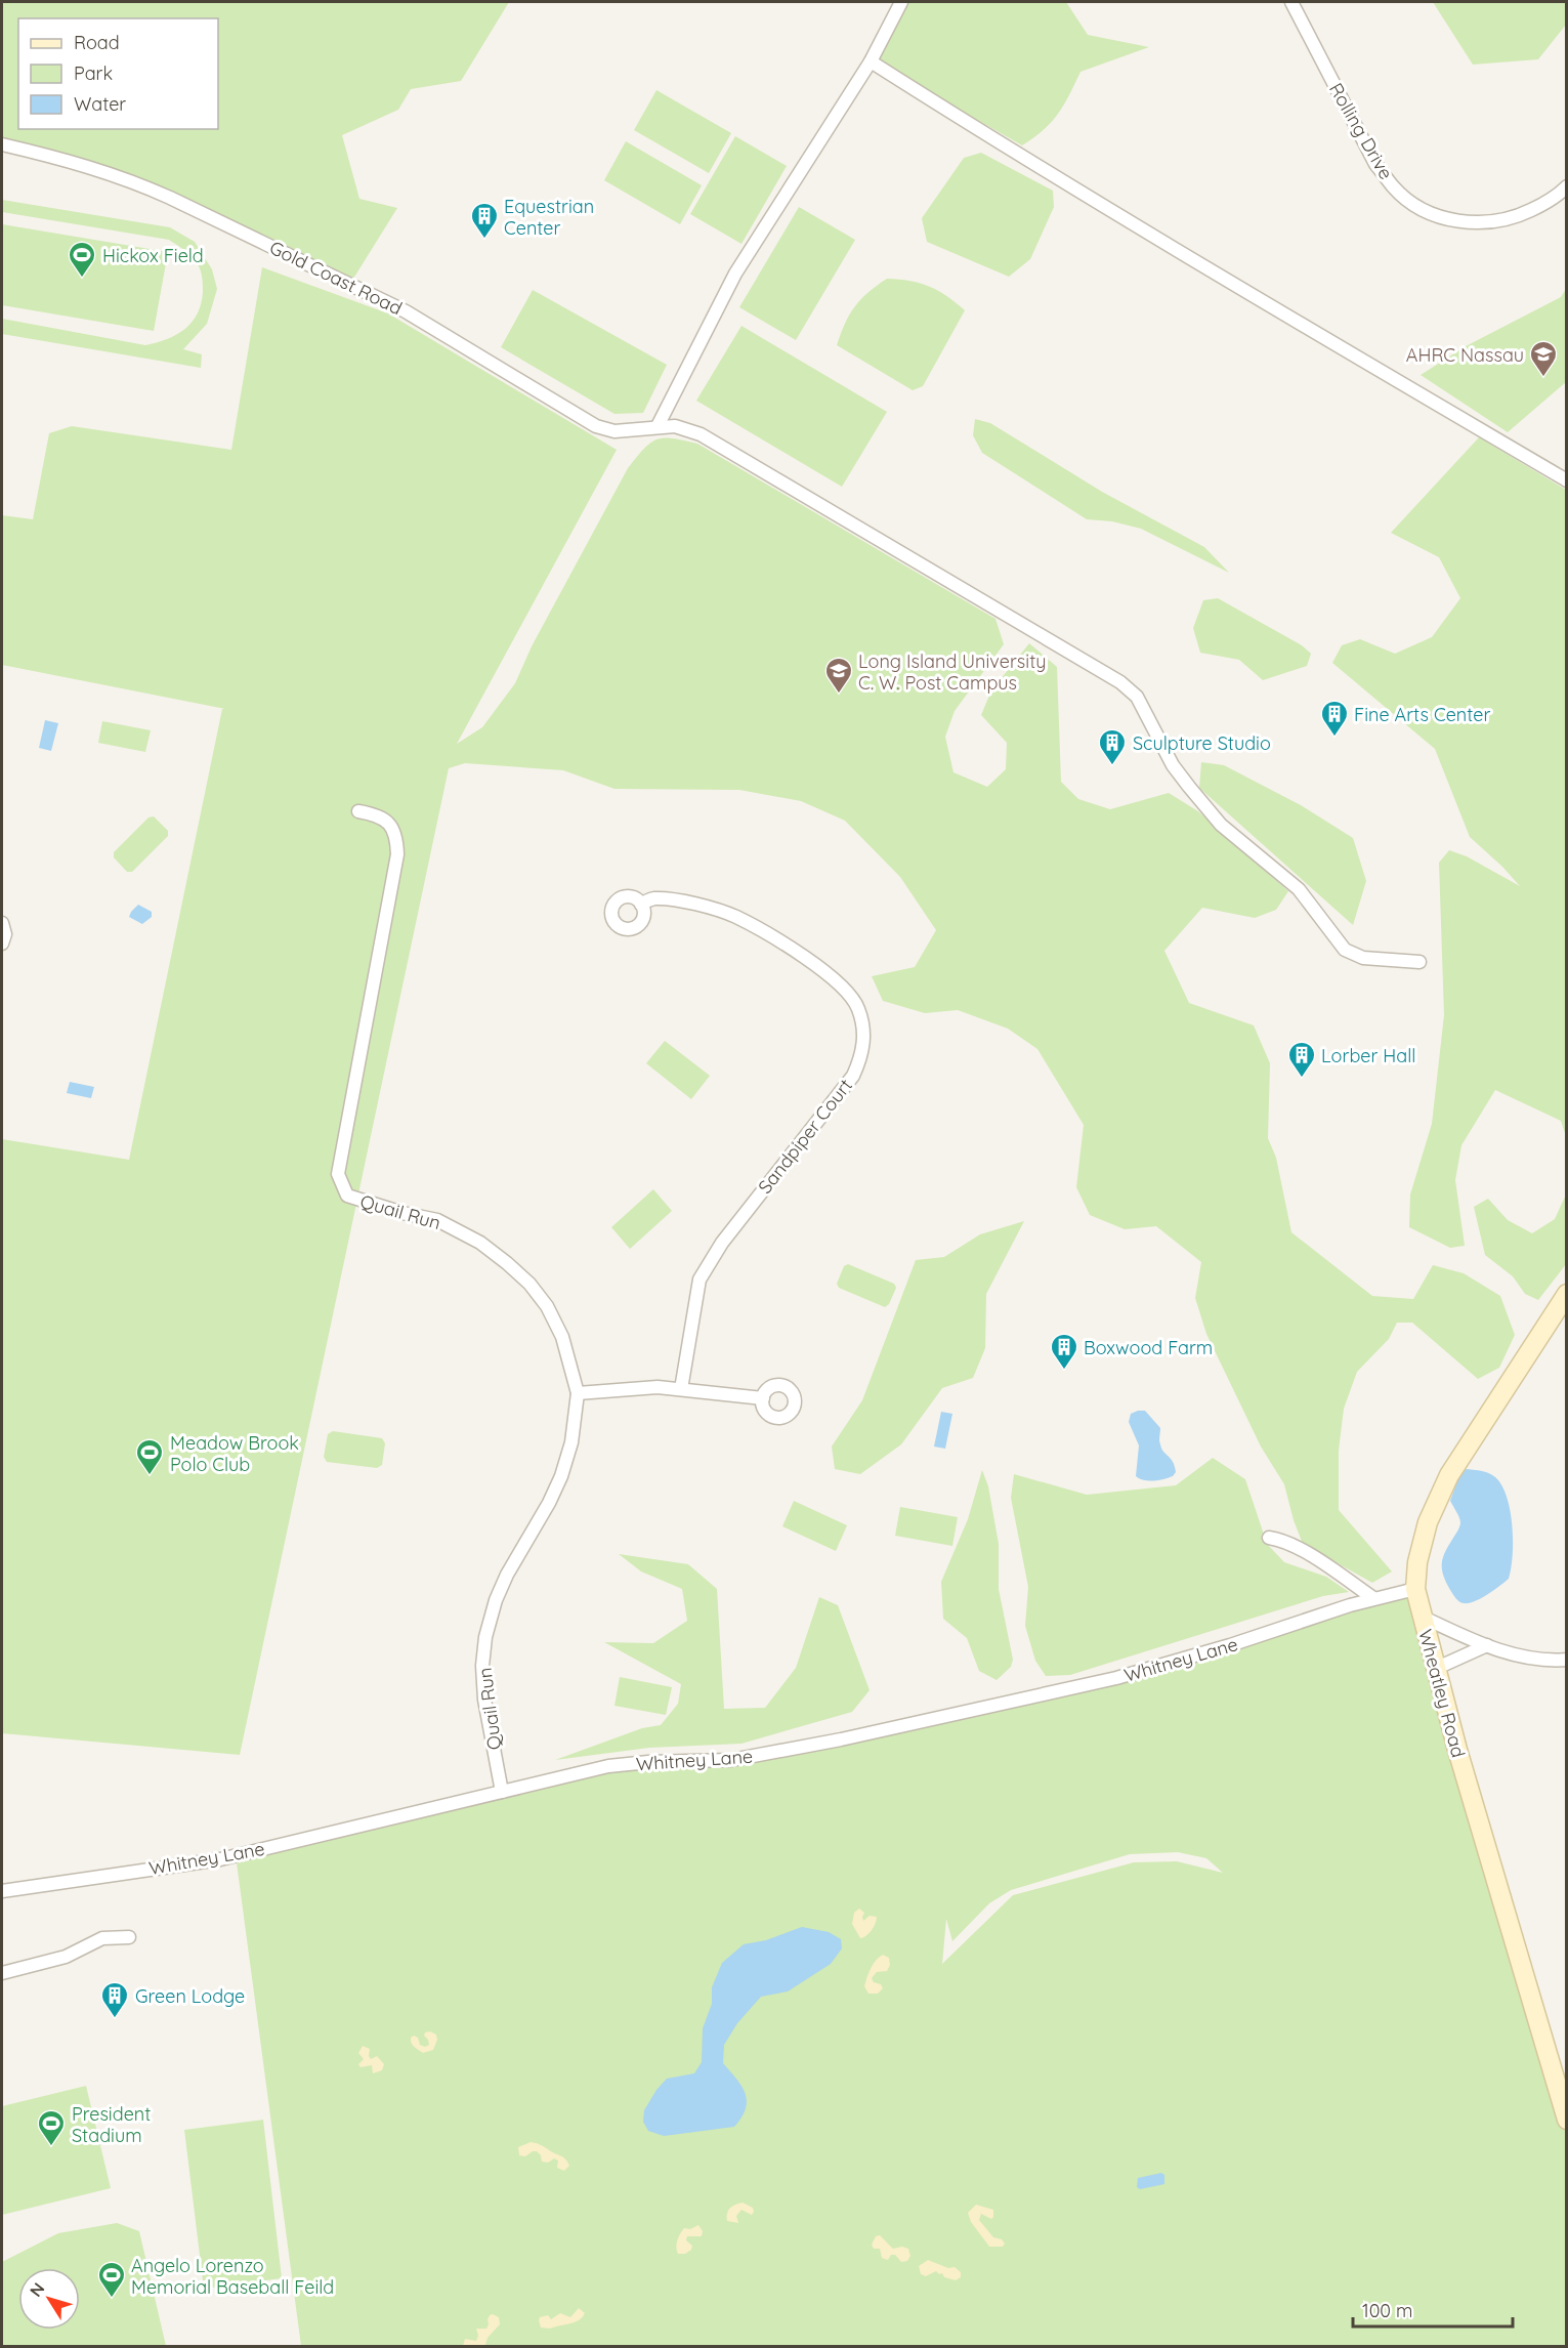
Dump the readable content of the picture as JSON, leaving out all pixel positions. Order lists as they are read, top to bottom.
{
  "streets": {
    "main road": ["Wheatley Road"],
    "street": [
      "Rolling Drive",
      "Gold Coast Road",
      "Sandpiper Court",
      "Quail Run",
      "Whitney Lane"
    ]
  },
  "crossings": [
    ["Quail Run", "Whitney Lane"],
    ["Whitney Lane", "Wheatley Road"]
  ],
  "places": {
    "building": [
      "Equestrian Center",
      "Fine Arts Center",
      "Sculpture Studio",
      "Lorber Hall",
      "Boxwood Farm",
      "Green Lodge"
    ],
    "sports": [
      "Hickox Field",
      "Meadow Brook Polo Club",
      "President Stadium",
      "Angelo Lorenzo Memorial Baseball Feild"
    ],
    "school or university": ["AHRC Nassau", "Long Island University C. W. Post Campus"]
  },
  "legend": ["Road", "Park", "Water"],
  "scale_bar": "100 m",
  "north": "top left"
}
